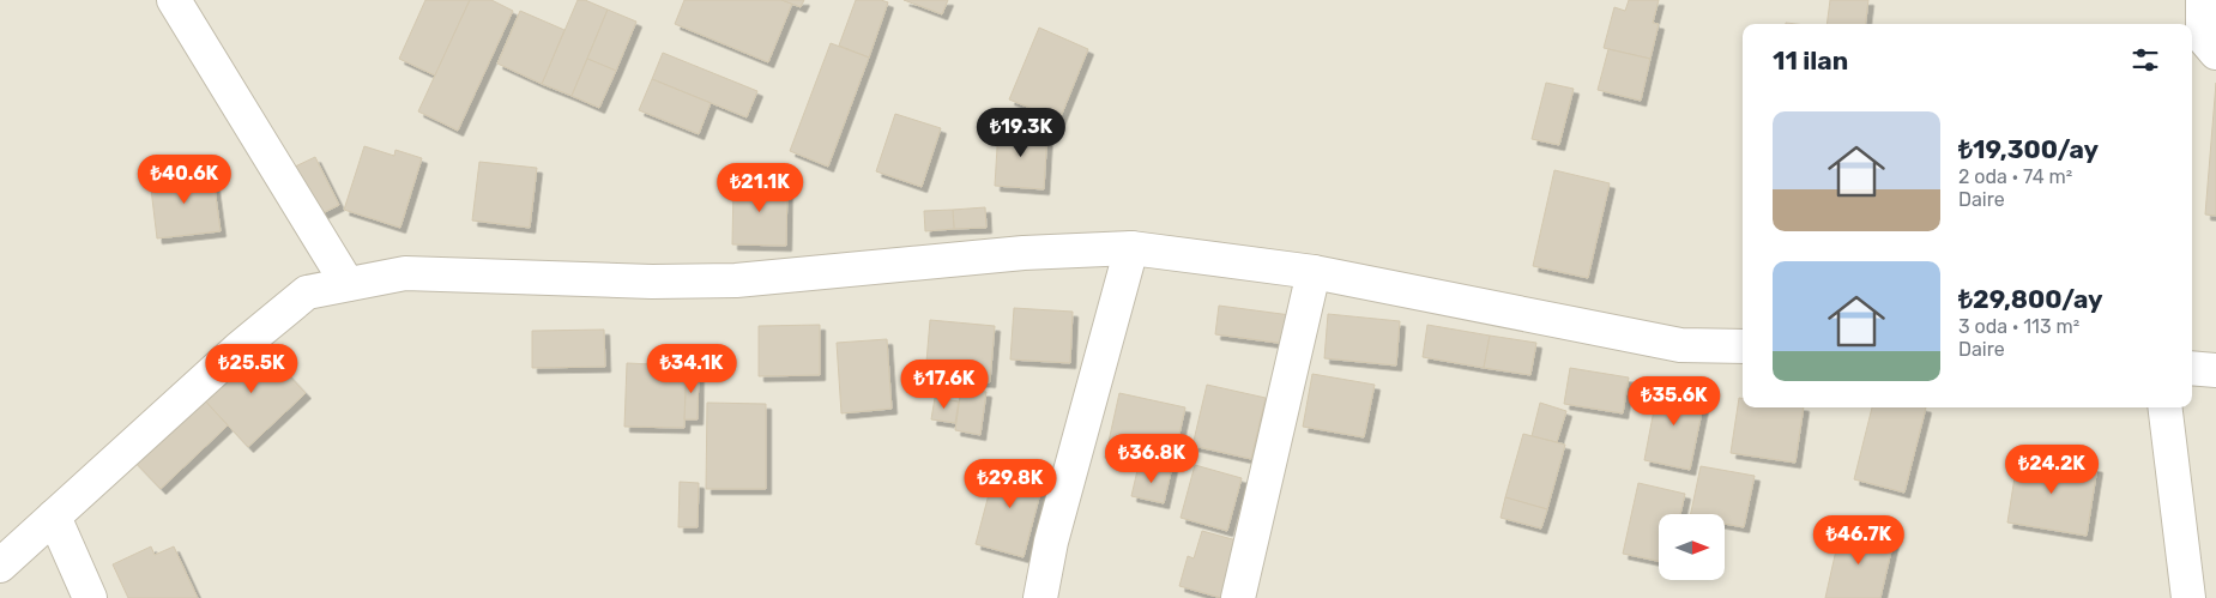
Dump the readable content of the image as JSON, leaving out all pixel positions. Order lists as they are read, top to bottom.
{
  "north": "right",
  "page": {
    "heading": "11 ilan",
    "list": [
      {
        "name": "₺19,300/ay",
        "note": "2 oda · 74 m² · Daire"
      },
      {
        "name": "₺29,800/ay",
        "note": "3 oda · 113 m² · Daire"
      }
    ],
    "price": [
      "₺19.3K",
      "₺40.6K",
      "₺21.1K",
      "₺25.5K",
      "₺34.1K",
      "₺17.6K",
      "₺35.6K",
      "₺36.8K",
      "₺24.2K",
      "₺29.8K",
      "₺46.7K"
    ]
  }
}
